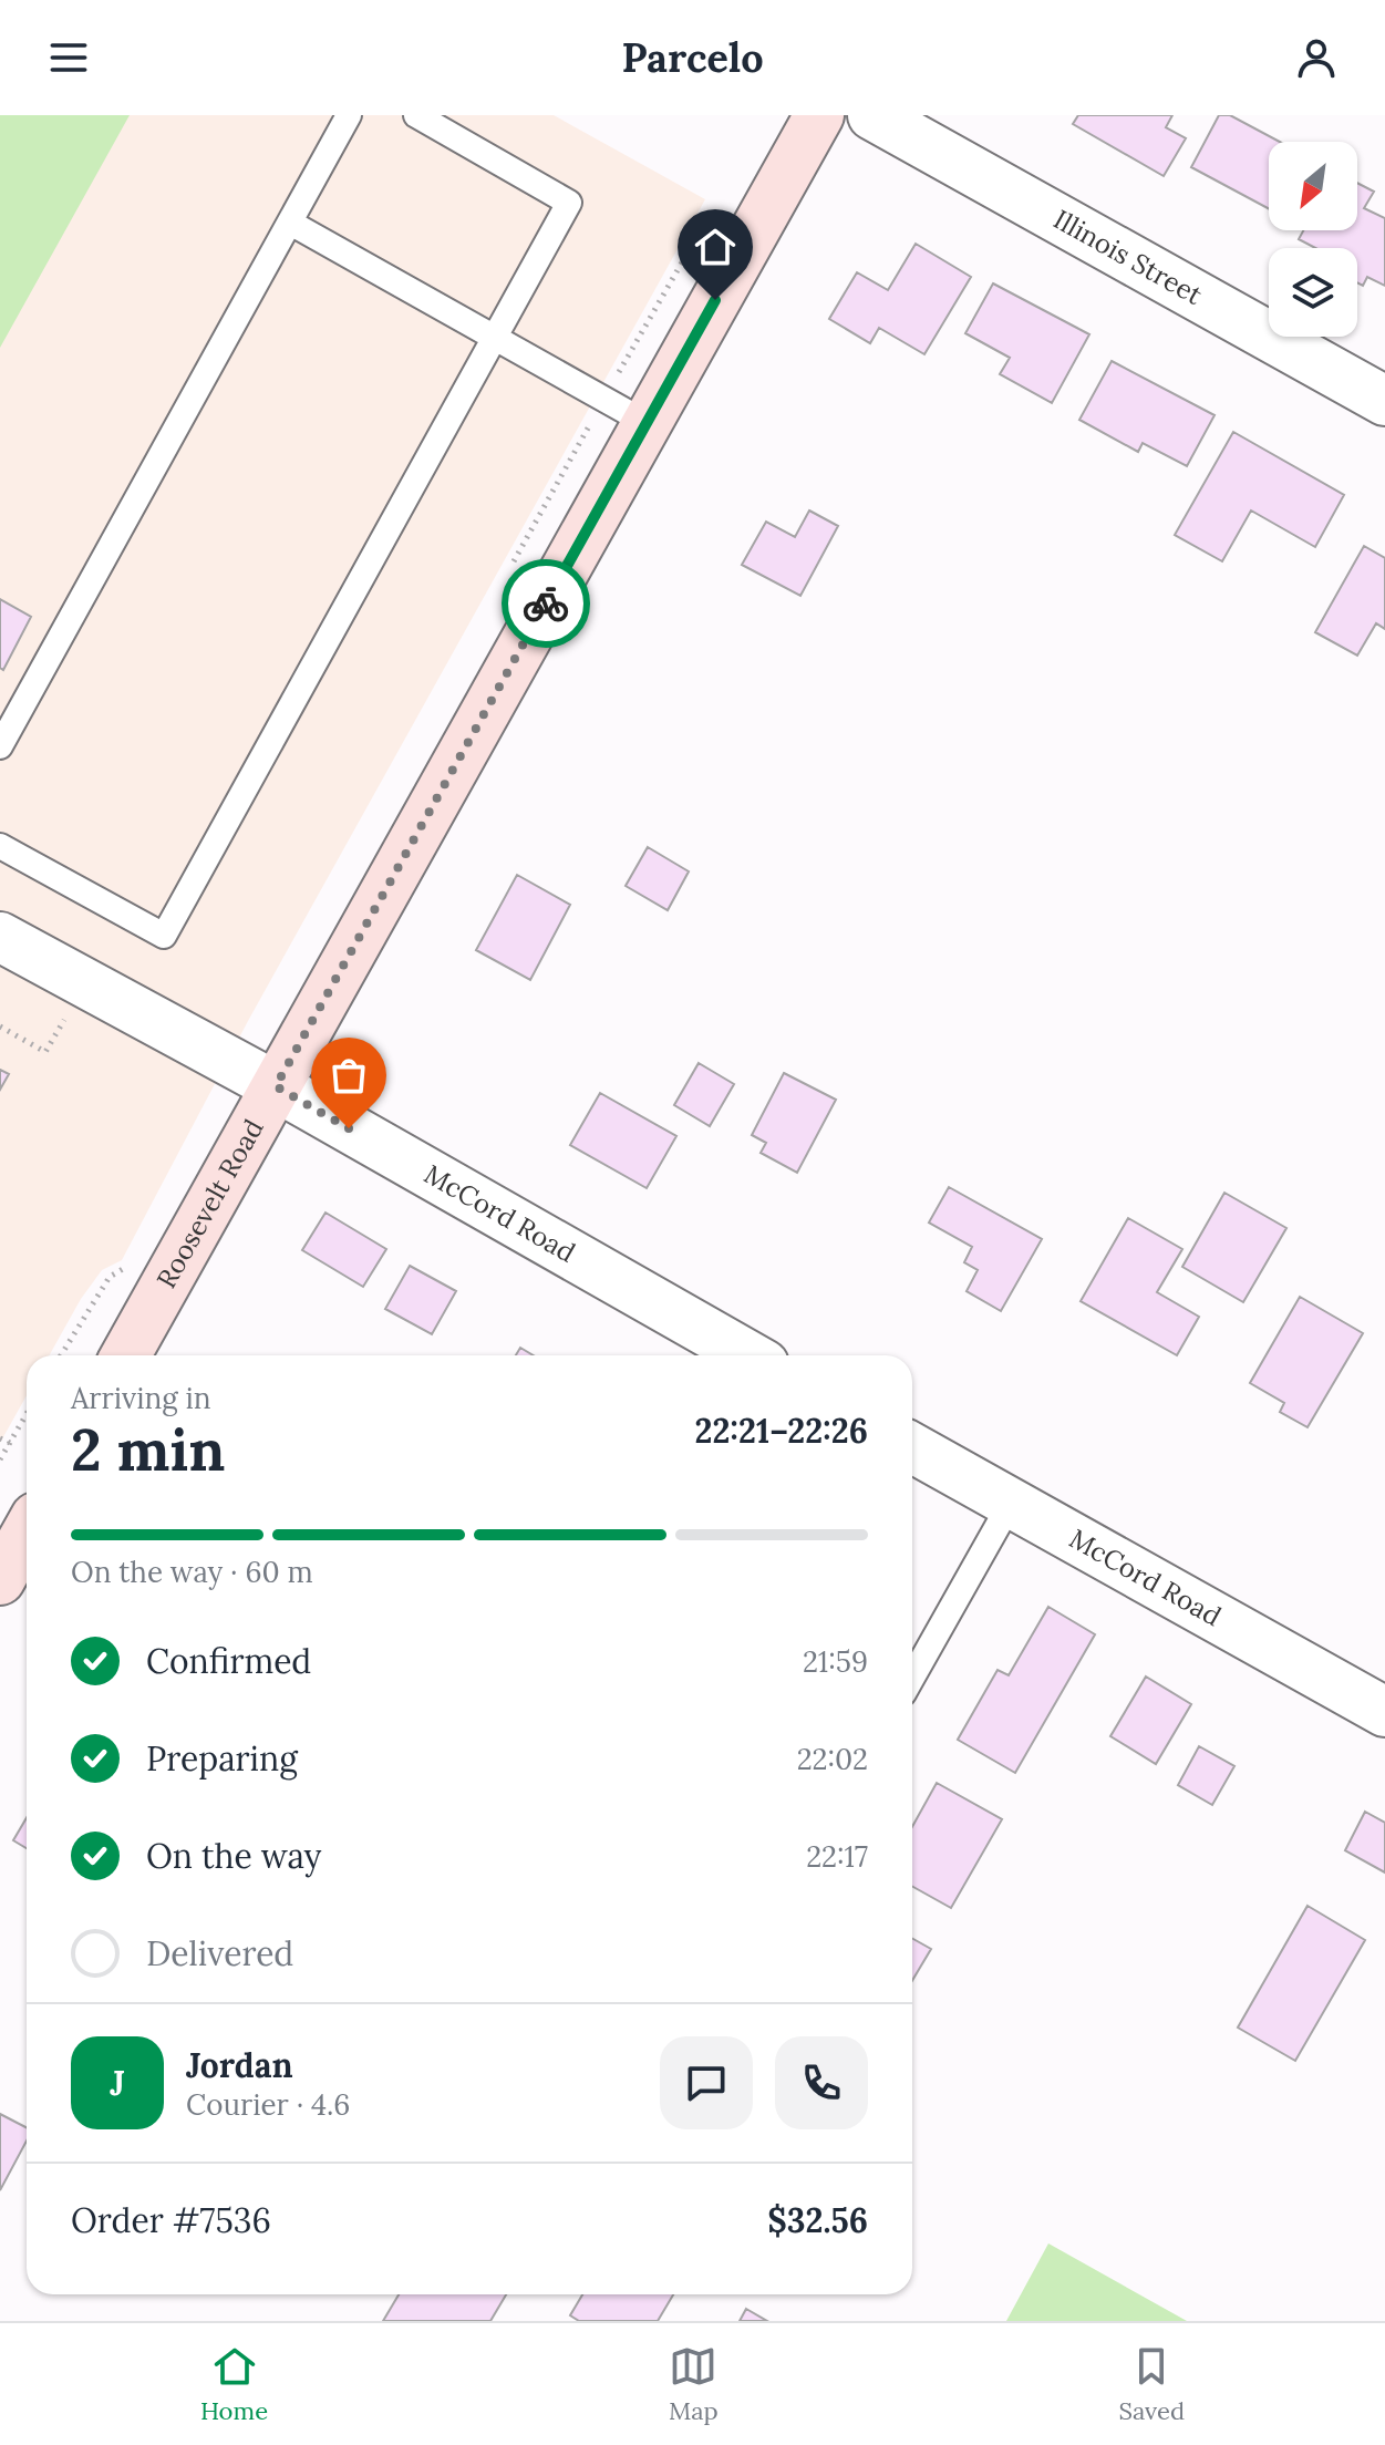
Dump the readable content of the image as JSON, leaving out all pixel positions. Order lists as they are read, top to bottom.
{
  "streets": {
    "street": ["Illinois Street", "Roosevelt Road", "McCord Road"]
  },
  "crossings": [
    ["Roosevelt Road", "McCord Road"]
  ],
  "north": "bottom left",
  "page": {
    "header": "Parcelo",
    "heading": ["2 min", "Arriving in", "22:21–22:26"],
    "panel": [
      "Jordan",
      "Courier · 4.6",
      "Order #7536",
      "$32.56"
    ],
    "bar": "On the way · 60 m",
    "list": [
      ["Confirmed", "21:59"],
      ["Preparing", "22:02"],
      ["On the way", "22:17"],
      "Delivered"
    ],
    "round": "J",
    "tabs": ["Home", "Map", "Saved"]
  }
}
